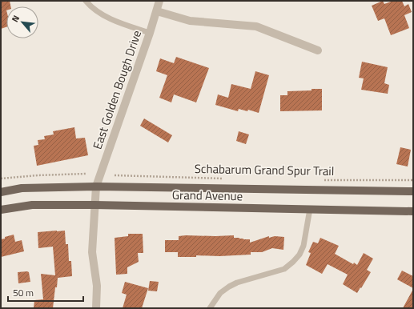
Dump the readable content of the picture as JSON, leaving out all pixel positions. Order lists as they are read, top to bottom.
{
  "streets": {
    "main road": ["Grand Avenue"],
    "street": ["East Golden Bough Drive"],
    "path": ["Schabarum Grand Spur Trail"]
  },
  "crossings": [
    ["East Golden Bough Drive", "Grand Avenue"]
  ],
  "scale_bar": "50 m",
  "north": "top left"
}
